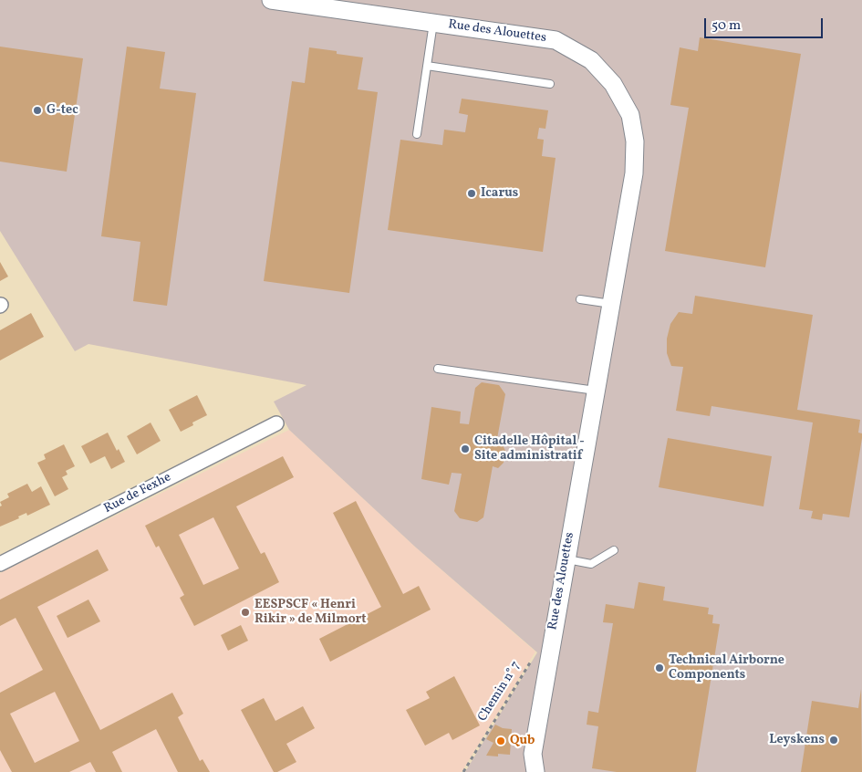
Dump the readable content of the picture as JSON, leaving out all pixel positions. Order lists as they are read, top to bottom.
{
  "streets": {
    "street": ["Rue des Alouettes", "Rue de Fexhe"],
    "path": ["Chemin n° 7"]
  },
  "places": [
    "G-tec",
    "Icarus",
    "Citadelle Hôpital - Site administratif",
    "EESPSCF « Henri Rikir » de Milmort",
    "Technical Airborne Components",
    "Leyskens",
    "Qub"
  ],
  "scale_bar": "50 m"
}
